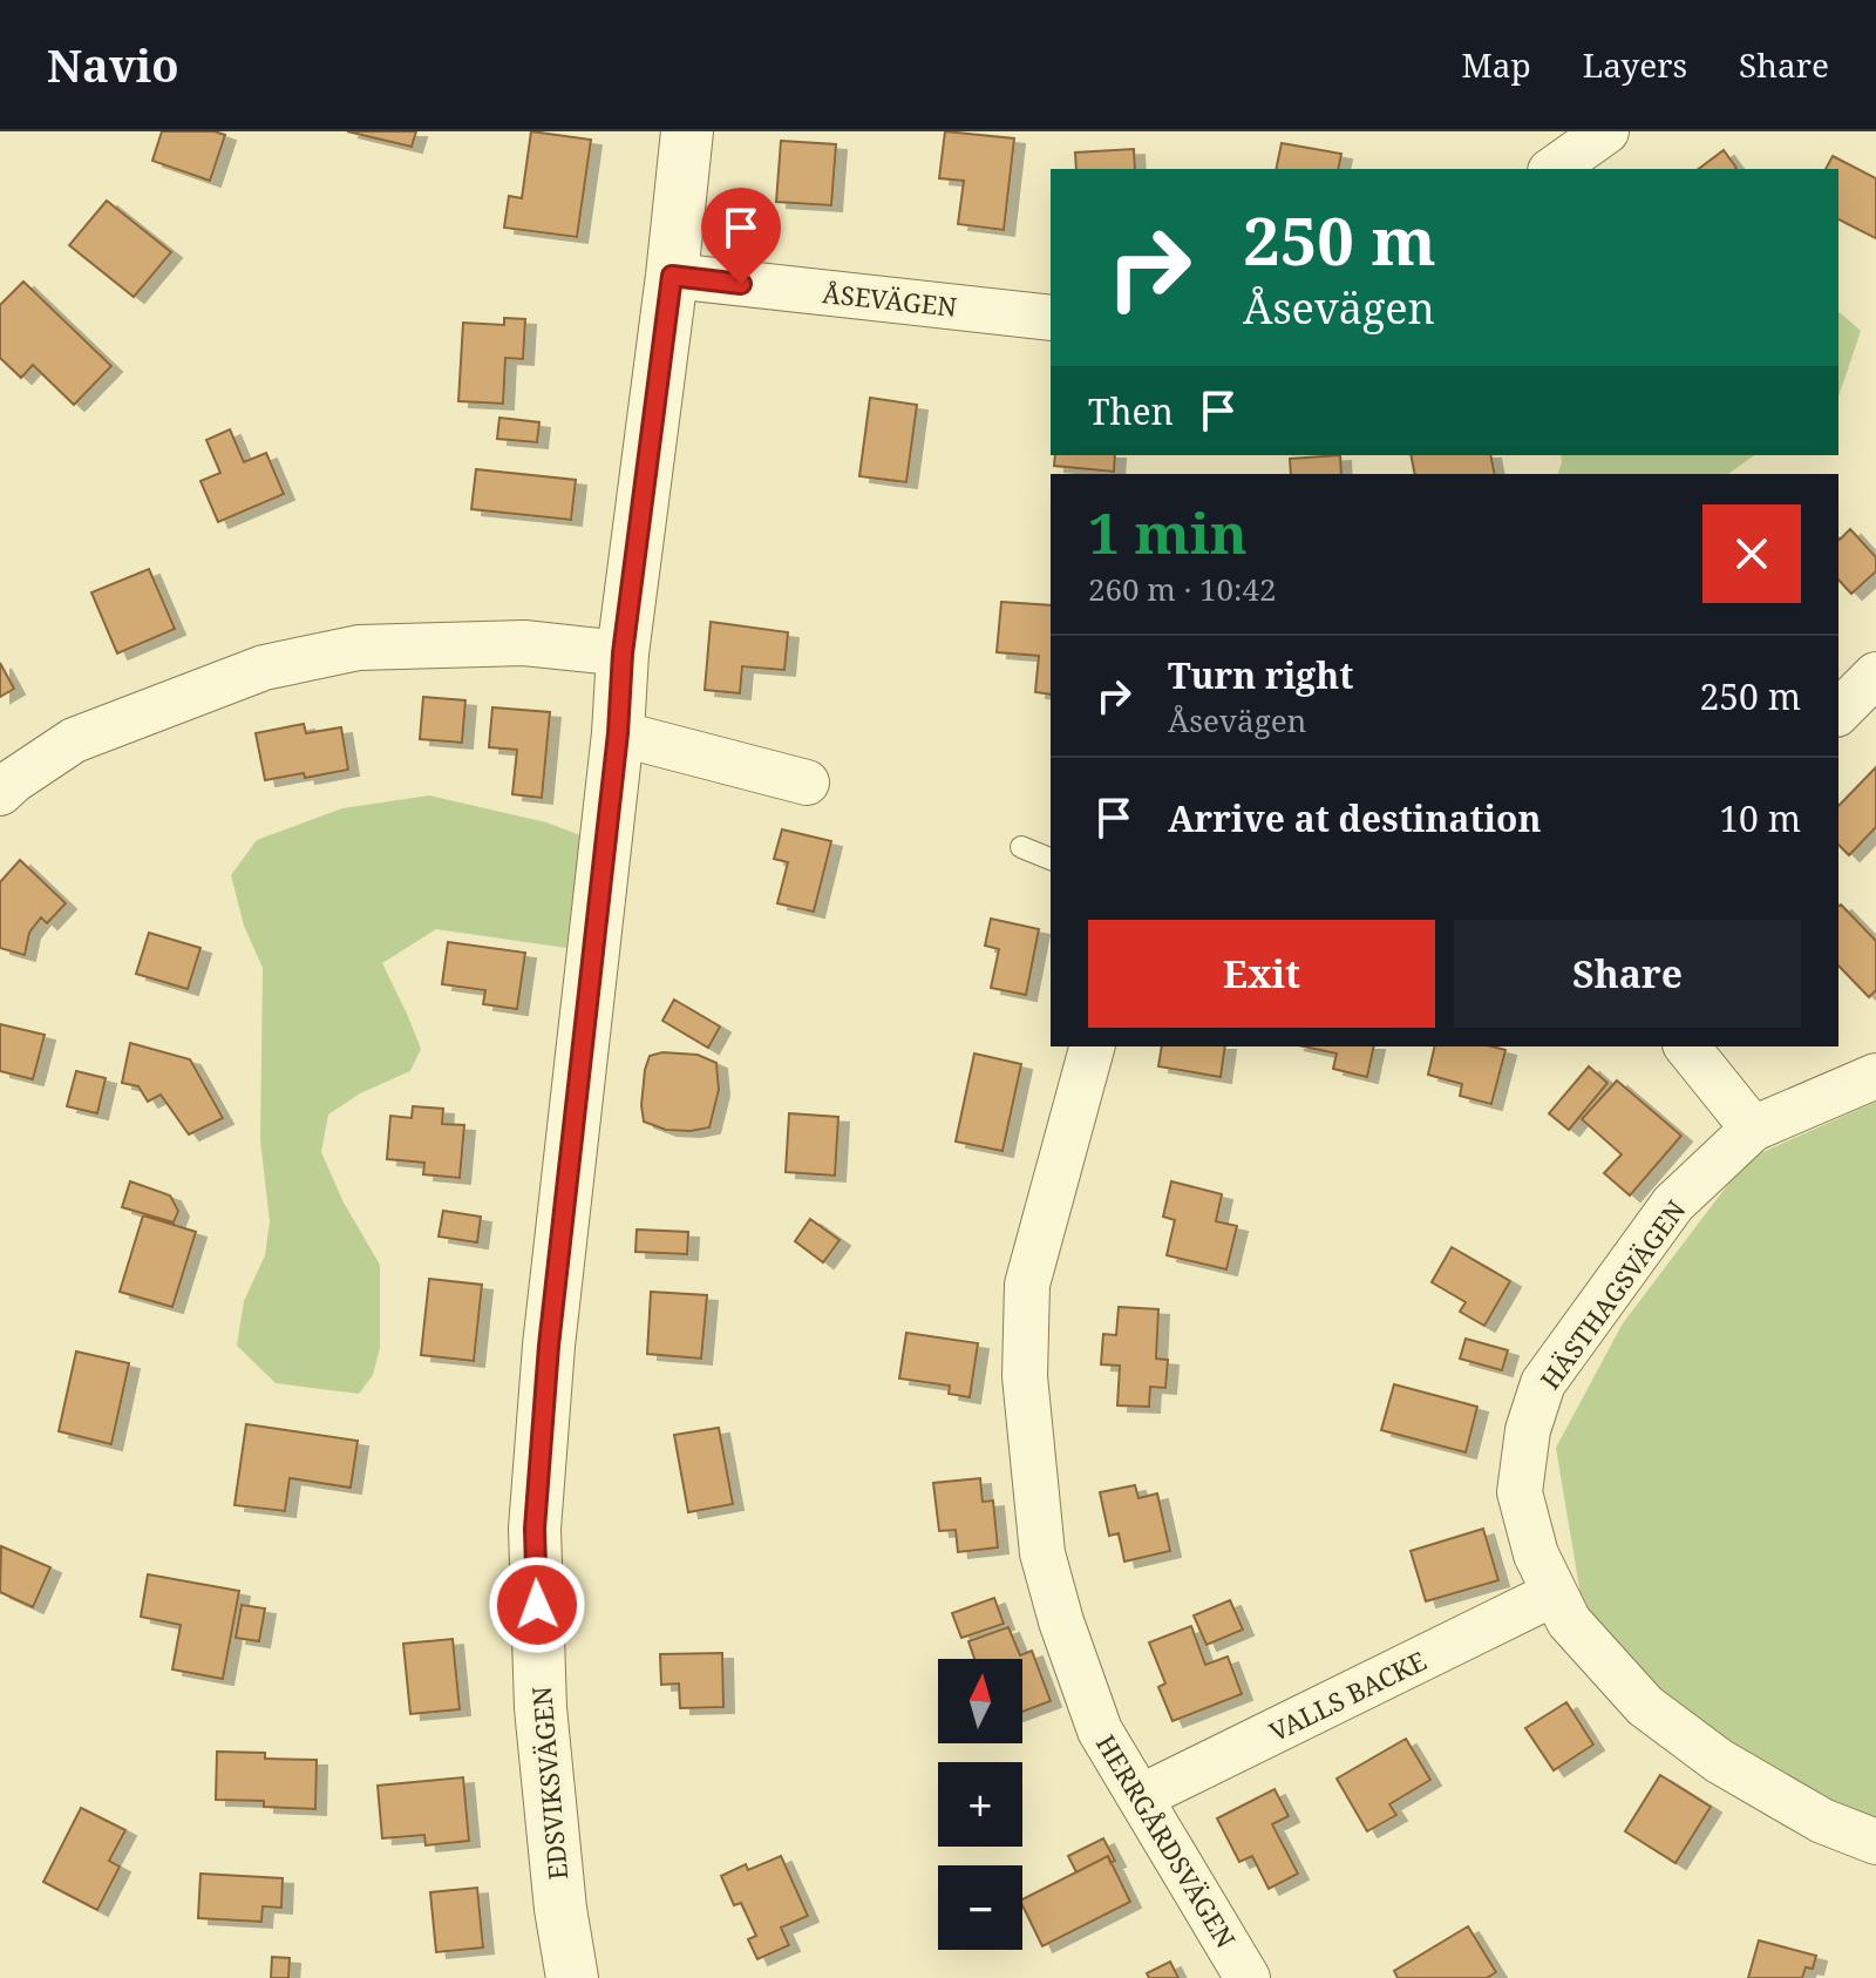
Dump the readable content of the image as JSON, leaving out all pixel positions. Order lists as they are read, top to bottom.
{
  "streets": {
    "street": [
      "ÅSEVÄGEN",
      "HÄSTHAGSVÄGEN",
      "VALLS BACKE",
      "EDSVIKSVÄGEN",
      "HERRGÅRDSVÄGEN"
    ]
  },
  "crossings": [
    ["ÅSEVÄGEN", "EDSVIKSVÄGEN"],
    ["HÄSTHAGSVÄGEN", "VALLS BACKE"],
    ["VALLS BACKE", "HERRGÅRDSVÄGEN"]
  ],
  "north": "top",
  "page": {
    "header": "Navio",
    "nav": ["Map", "Layers", "Share"],
    "turn": ["250 m", "Åsevägen"],
    "then": "Then",
    "heading": ["1 min", "260 m · 10:42"],
    "list": [
      {
        "name": "Turn right",
        "note": "Åsevägen",
        "value": "250 m"
      },
      {
        "name": "Arrive at destination",
        "value": "10 m"
      }
    ],
    "buttons": ["Exit", "Share"],
    "map_buttons": ["+", "−"]
  }
}
